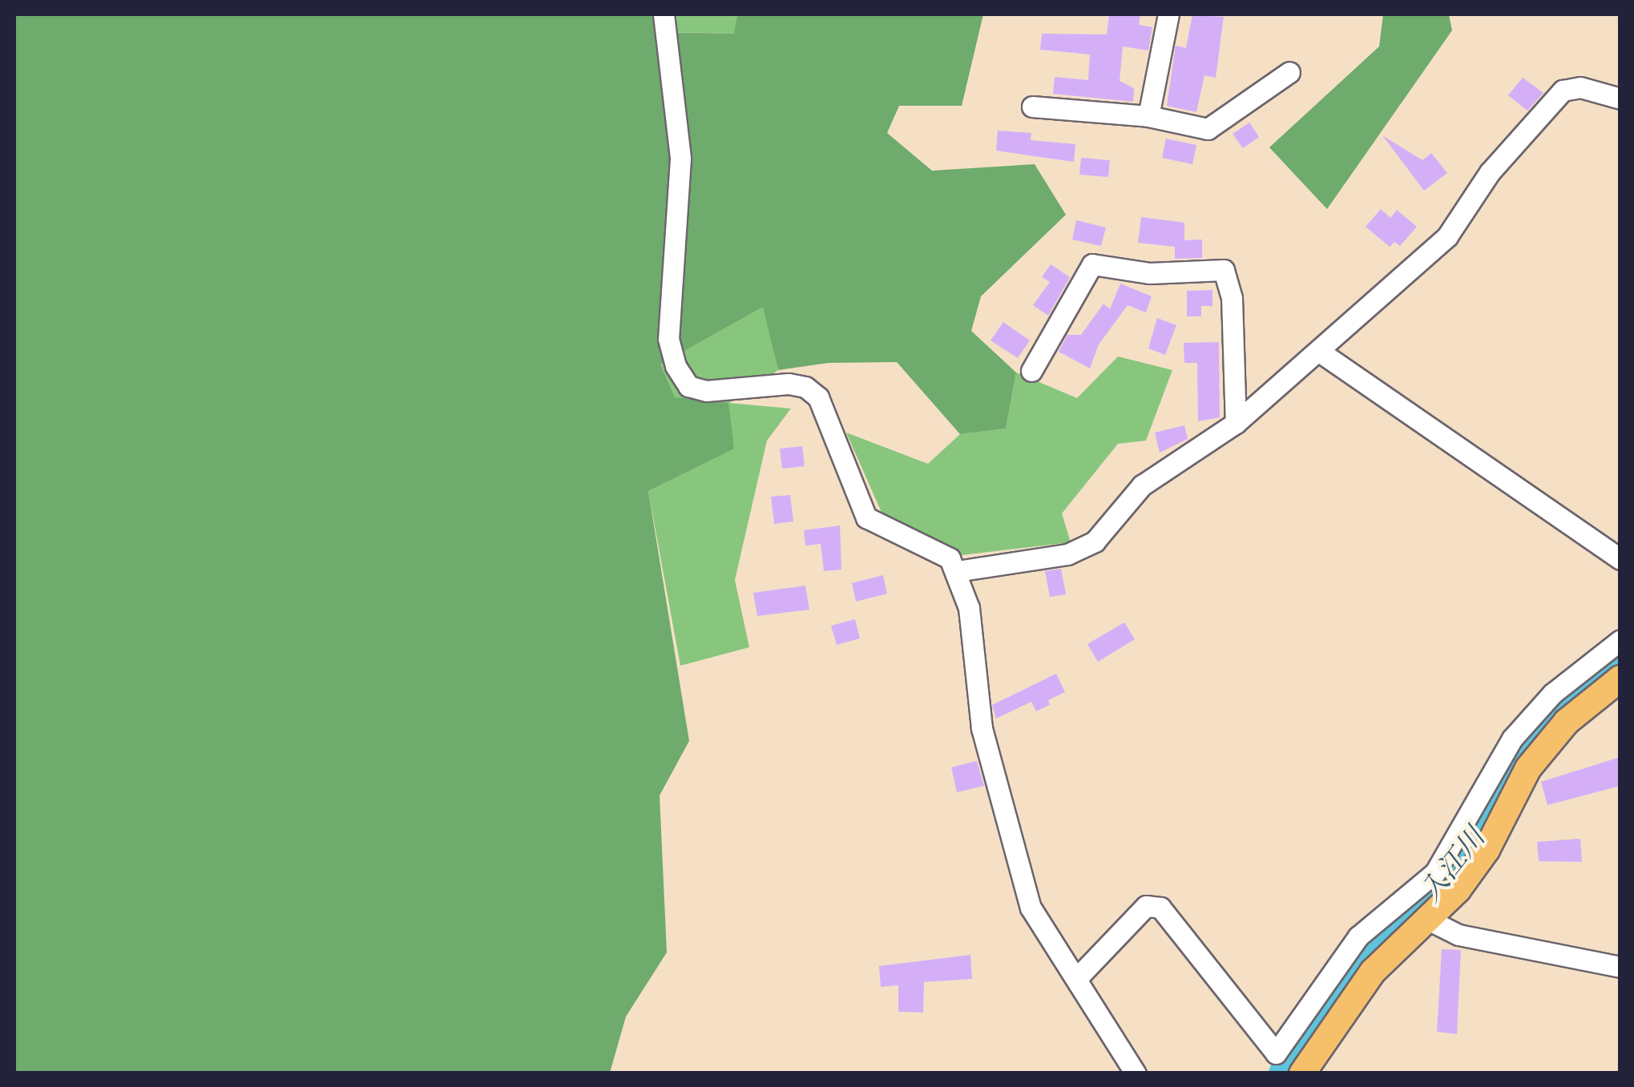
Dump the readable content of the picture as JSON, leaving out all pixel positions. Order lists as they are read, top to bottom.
{
  "water": ["入江川"]
}
